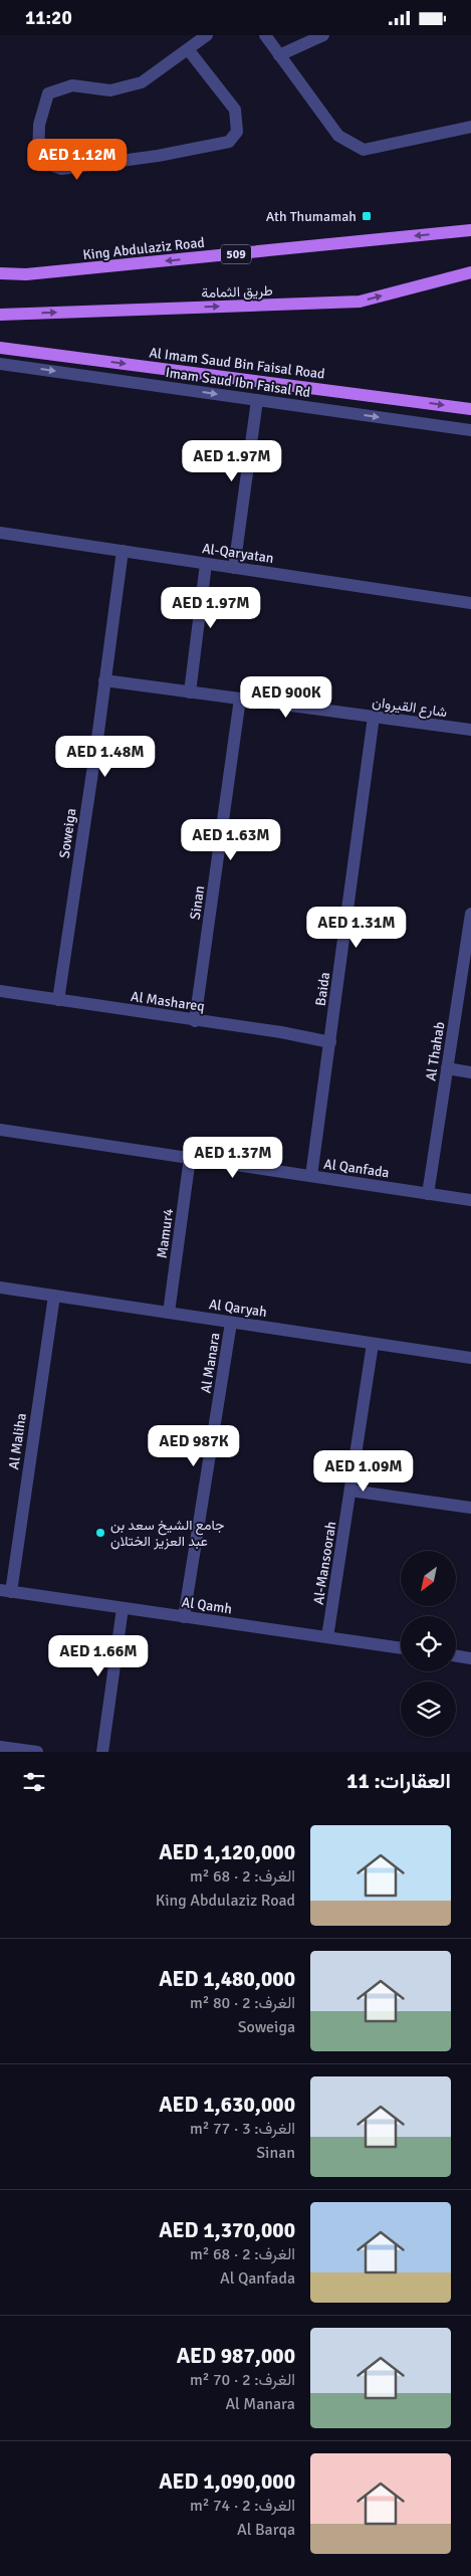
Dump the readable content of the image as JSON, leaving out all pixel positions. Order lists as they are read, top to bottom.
{
  "streets": {
    "main road": [
      "King Abdulaziz Road",
      "509",
      "طريق الثمامة",
      "Al Imam Saud Bin Faisal Road"
    ],
    "street": [
      "Imam Saud Ibn Faisal Rd",
      "Al-Qaryatan",
      "شارع القيروان",
      "Soweiga",
      "Sinan",
      "Baida",
      "Al Mashareq",
      "Al Thahab",
      "Al Qanfada",
      "Mamur4",
      "Al Qaryah",
      "Al Manara",
      "Al Maliha",
      "Al-Mansoorah",
      "Al Qamh"
    ]
  },
  "crossings": [
    ["Al-Qaryatan", "Soweiga"],
    ["شارع القيروان", "Soweiga"],
    ["شارع القيروان", "Sinan"],
    ["شارع القيروان", "Baida"],
    ["Soweiga", "Al Mashareq"],
    ["Sinan", "Al Mashareq"],
    ["Baida", "Al Mashareq"],
    ["Baida", "Al Qanfada"],
    ["Al Thahab", "Al Qanfada"],
    ["Al Qanfada", "Mamur4"],
    ["Mamur4", "Al Qaryah"],
    ["Al Qaryah", "Al Manara"],
    ["Al Qaryah", "Al Maliha"],
    ["Al Qaryah", "Al-Mansoorah"],
    ["Al Manara", "Al Qamh"],
    ["Al Maliha", "Al Qamh"],
    ["Al-Mansoorah", "Al Qamh"]
  ],
  "one_way": [
    "King Abdulaziz Road",
    "طريق الثمامة",
    "Al Imam Saud Bin Faisal Road",
    "Imam Saud Ibn Faisal Rd"
  ],
  "places": {
    "transit": ["Ath Thumamah"],
    "other": ["جامع الشيخ سعد بن عبد العزيز الختلان"]
  },
  "north": "bottom left",
  "page": {
    "status": "11:20",
    "price": [
      "AED 1.12M",
      "AED 1.97M",
      "AED 1.97M",
      "AED 900K",
      "AED 1.48M",
      "AED 1.63M",
      "AED 1.31M",
      "AED 1.37M",
      "AED 987K",
      "AED 1.09M",
      "AED 1.66M"
    ],
    "heading": "العقارات: 11",
    "list": [
      {
        "name": "AED 1,120,000",
        "note": "الغرف: 2 · 68 m² · King Abdulaziz Road"
      },
      {
        "name": "AED 1,480,000",
        "note": "الغرف: 2 · 80 m² · Soweiga"
      },
      {
        "name": "AED 1,630,000",
        "note": "الغرف: 3 · 77 m² · Sinan"
      },
      {
        "name": "AED 1,370,000",
        "note": "الغرف: 2 · 68 m² · Al Qanfada"
      },
      {
        "name": "AED 987,000",
        "note": "الغرف: 2 · 70 m² · Al Manara"
      },
      {
        "name": "AED 1,090,000",
        "note": "الغرف: 2 · 74 m² · Al Barqa"
      }
    ]
  }
}
